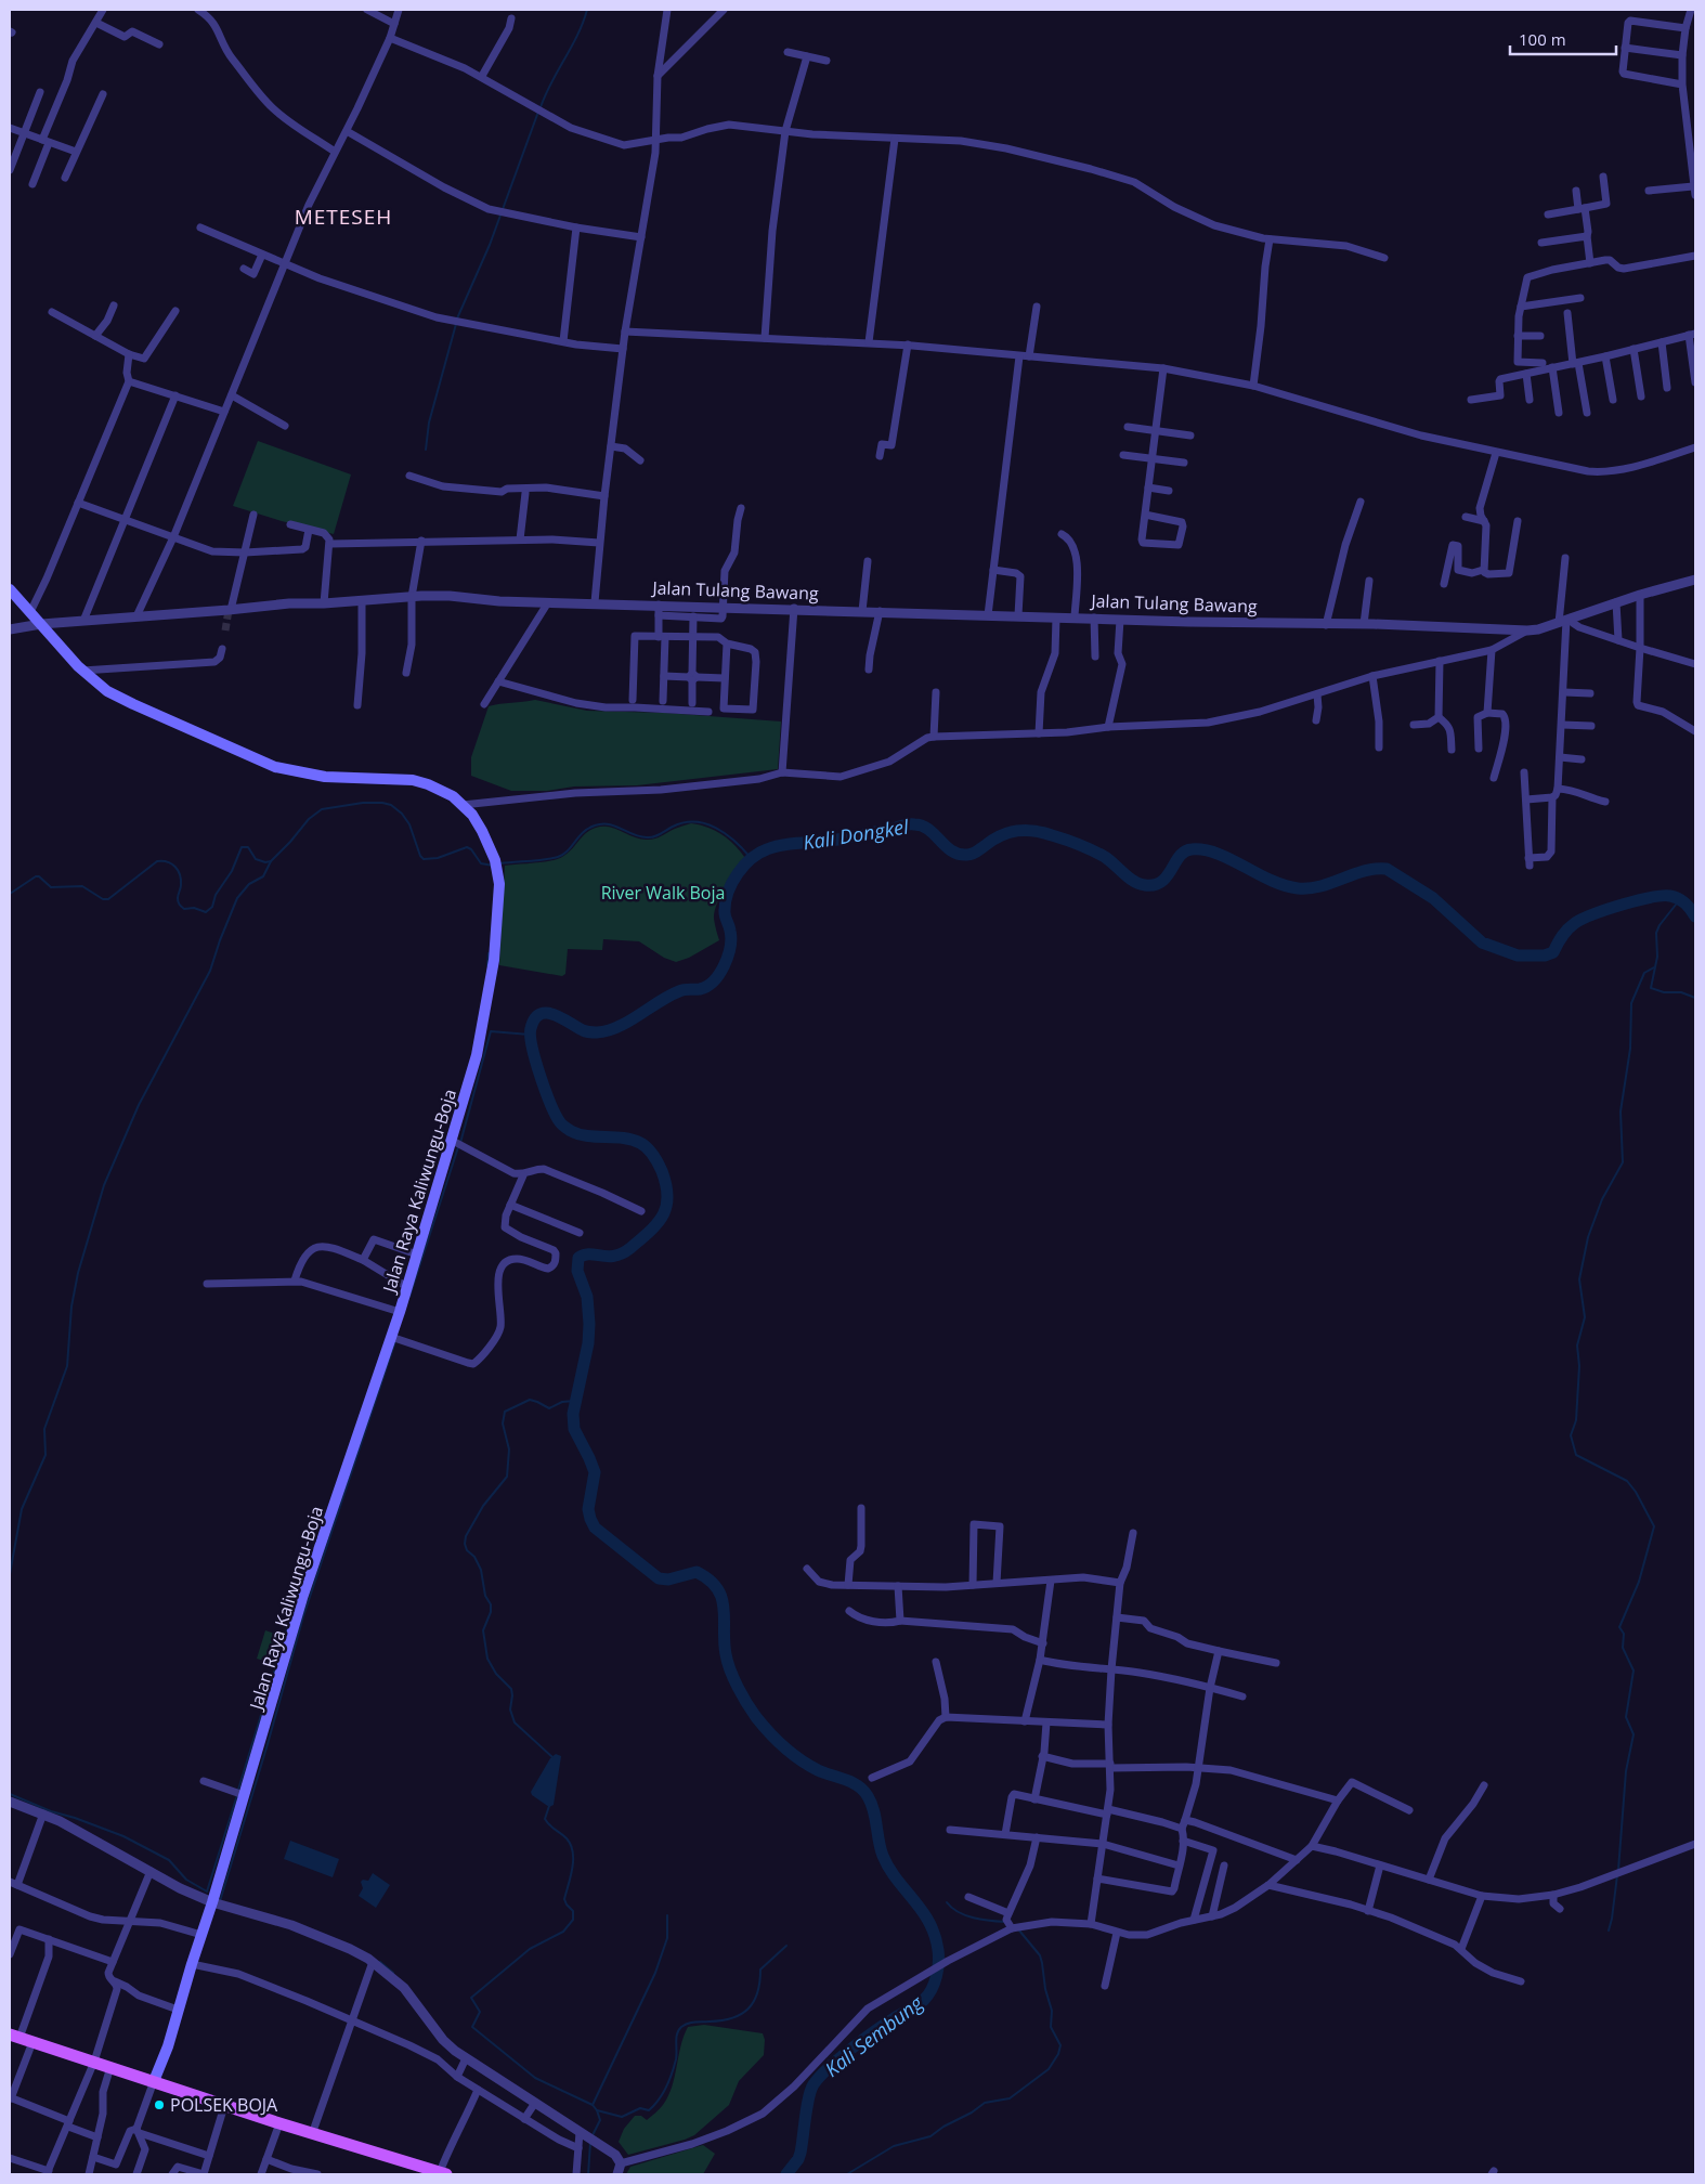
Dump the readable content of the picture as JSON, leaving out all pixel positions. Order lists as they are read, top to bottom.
{
  "streets": {
    "main road": ["Jalan Raya Kaliwungu-Boja"],
    "street": ["Jalan Tulang Bawang"]
  },
  "crossings": [
    ["Jalan Tulang Bawang", "Jalan Raya Kaliwungu-Boja"]
  ],
  "districts": ["METESEH"],
  "water": ["Kali Dongkel", "Kali Sembung"],
  "parks": ["River Walk Boja"],
  "places": ["POLSEK BOJA"],
  "scale_bar": "100 m"
}
